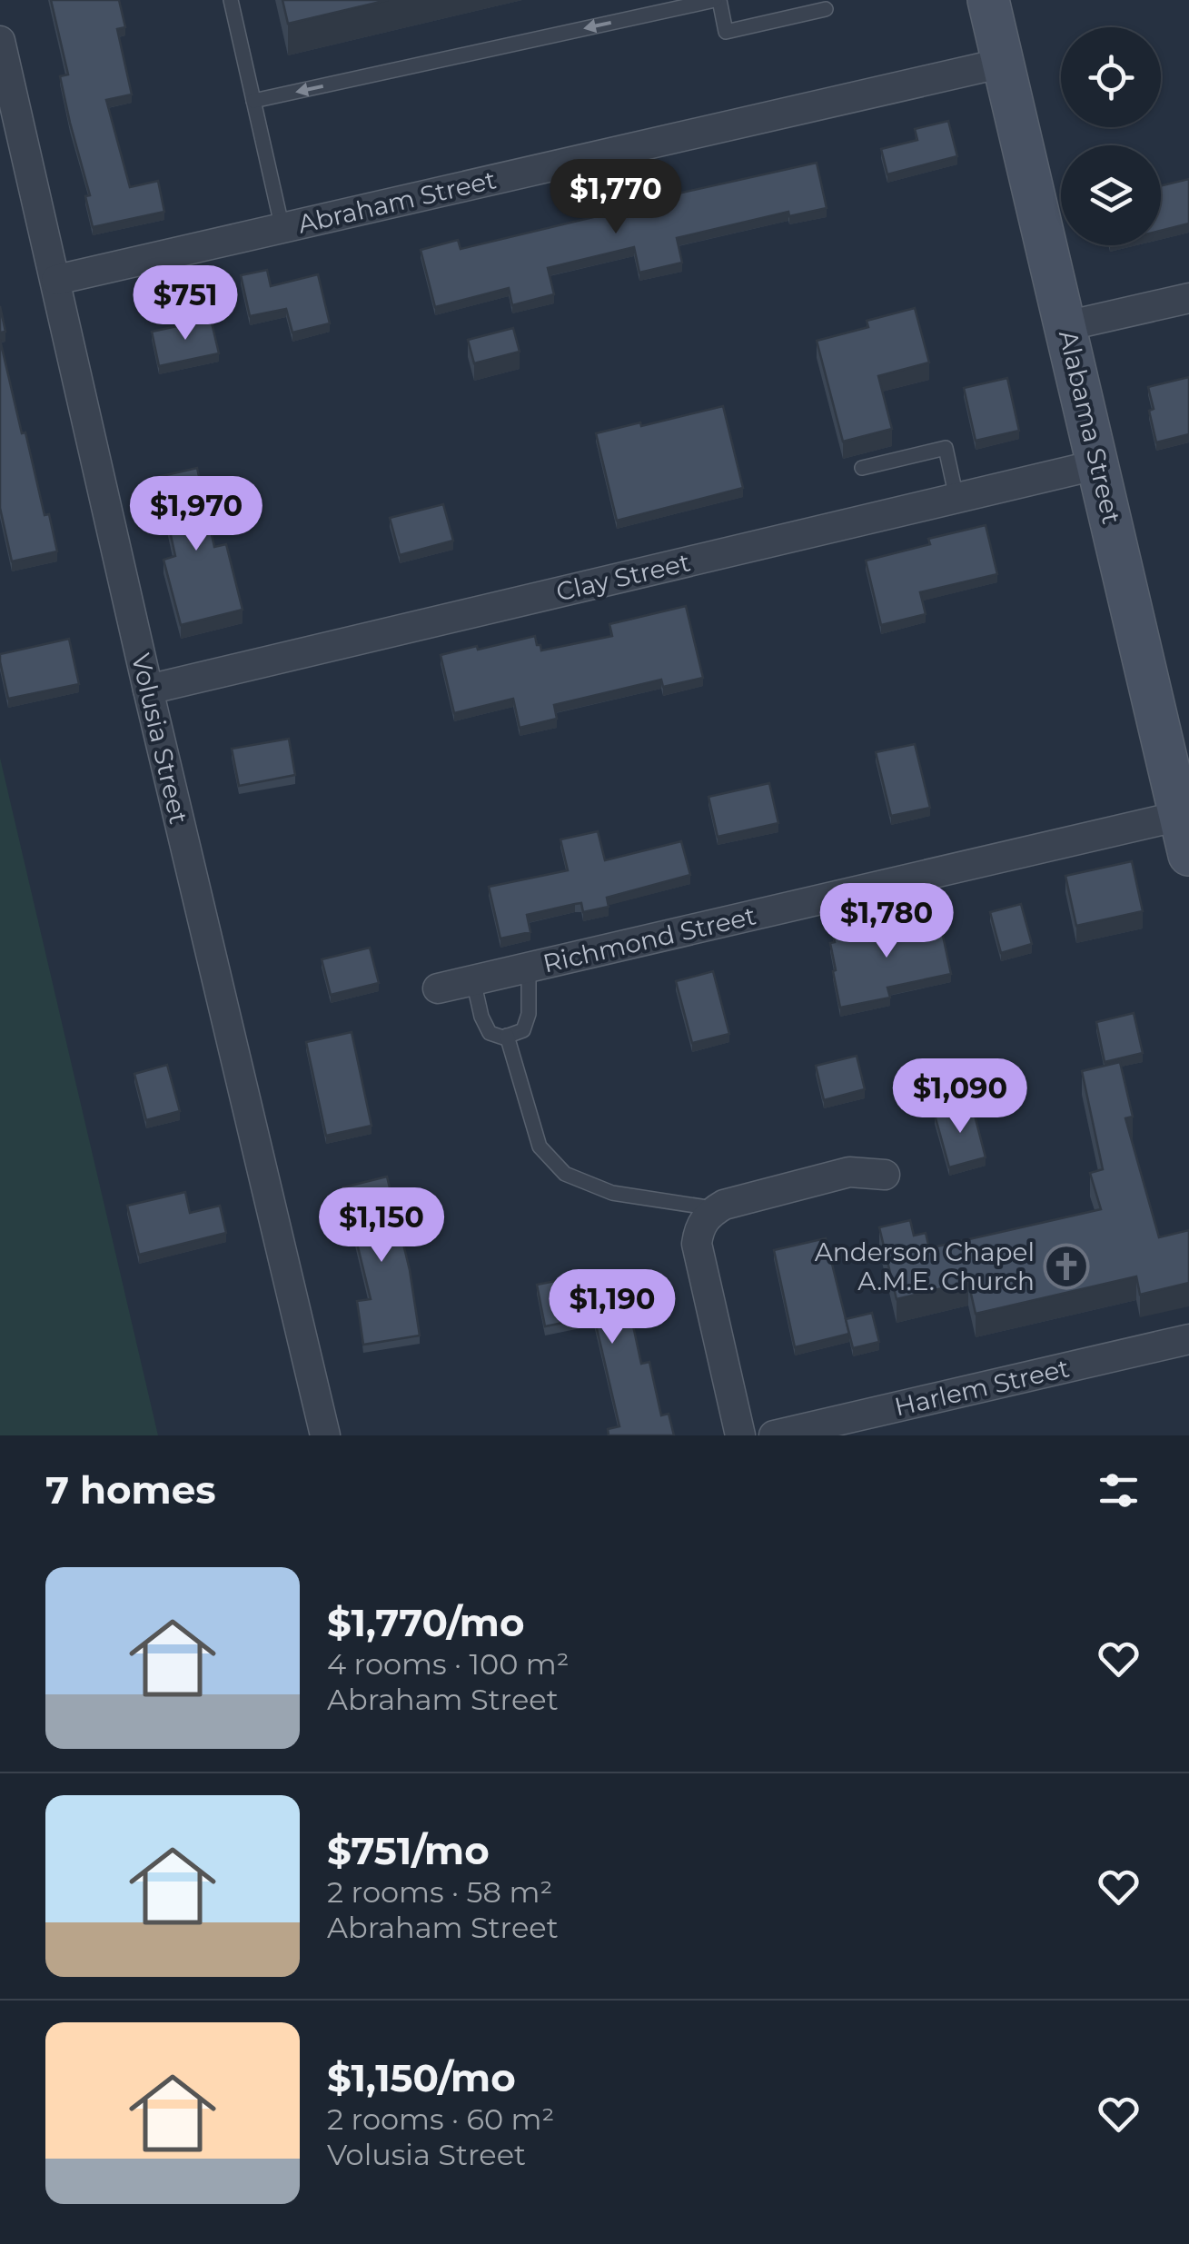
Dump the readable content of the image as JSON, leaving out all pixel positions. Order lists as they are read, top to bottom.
{
  "streets": {
    "street": [
      "Abraham Street",
      "Alabama Street",
      "Clay Street",
      "Volusia Street",
      "Richmond Street",
      "Harlem Street"
    ]
  },
  "crossings": [
    ["Abraham Street", "Alabama Street"],
    ["Abraham Street", "Volusia Street"],
    ["Alabama Street", "Clay Street"],
    ["Alabama Street", "Richmond Street"],
    ["Clay Street", "Volusia Street"]
  ],
  "places": {
    "church": ["Anderson Chapel A.M.E. Church"]
  },
  "page": {
    "price": [
      "$1,770",
      "$751",
      "$1,970",
      "$1,780",
      "$1,090",
      "$1,150",
      "$1,190"
    ],
    "heading": "7 homes",
    "list": [
      {
        "name": "$1,770/mo",
        "note": "4 rooms · 100 m² · Abraham Street"
      },
      {
        "name": "$751/mo",
        "note": "2 rooms · 58 m² · Abraham Street"
      },
      {
        "name": "$1,150/mo",
        "note": "2 rooms · 60 m² · Volusia Street"
      }
    ]
  }
}
